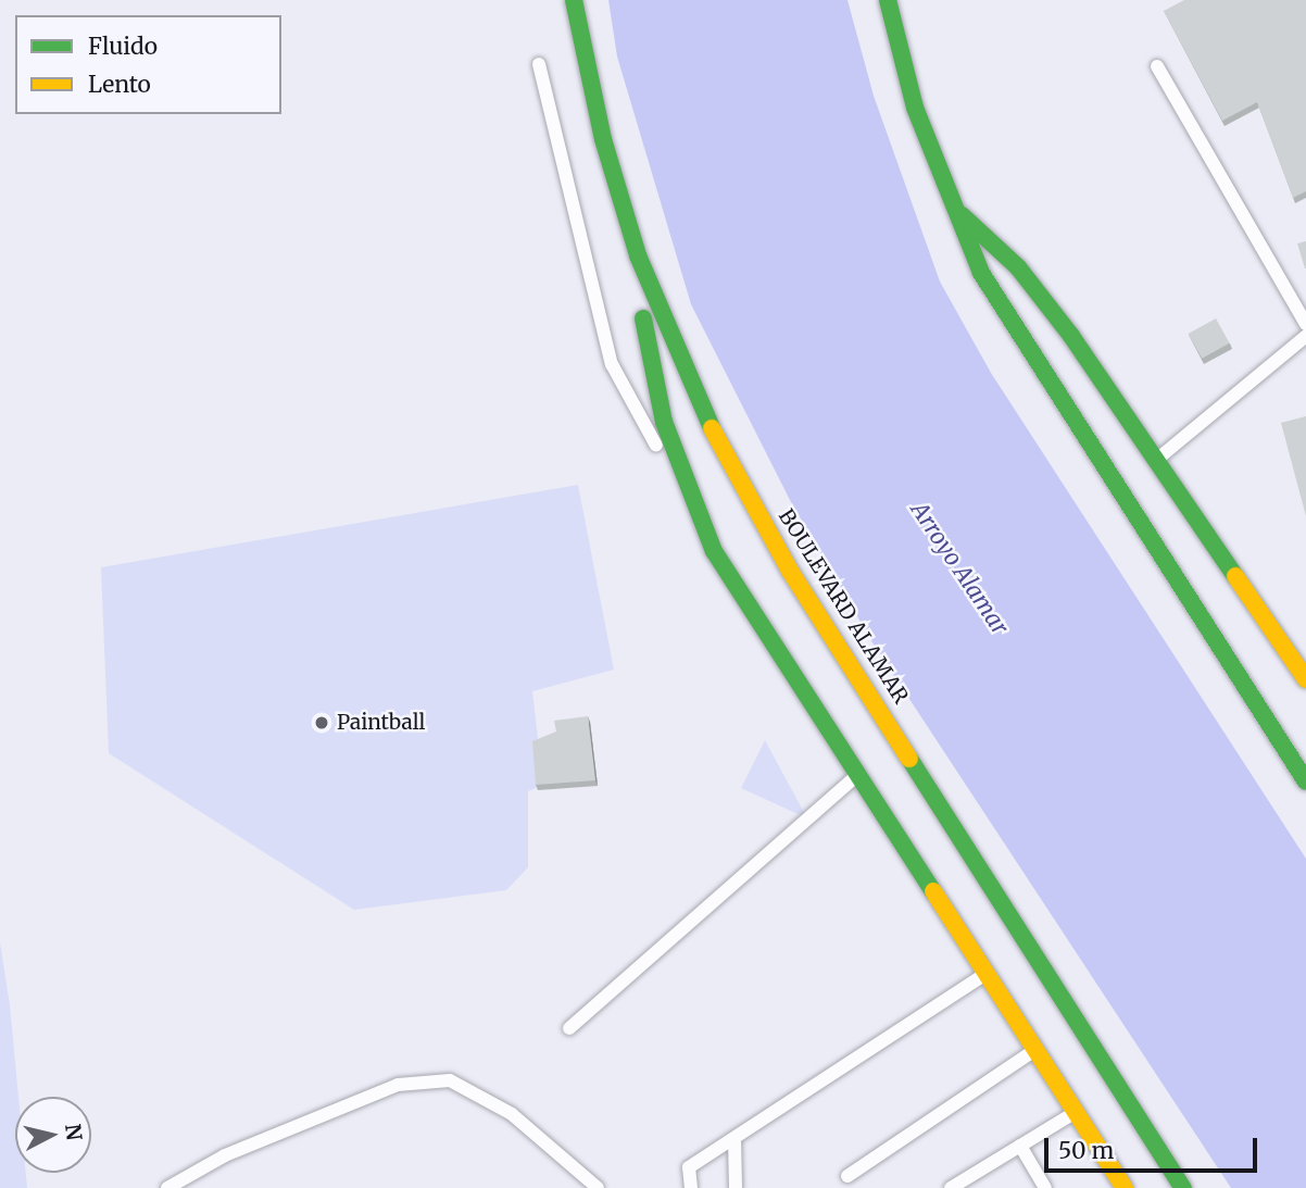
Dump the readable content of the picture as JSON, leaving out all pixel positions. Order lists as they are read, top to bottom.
{
  "streets": {
    "highway": ["BOULEVARD ALAMAR"]
  },
  "water": ["Arroyo Alamar"],
  "places": ["Paintball"],
  "legend": ["Fluido", "Lento"],
  "scale_bar": "50 m",
  "north": "right"
}
